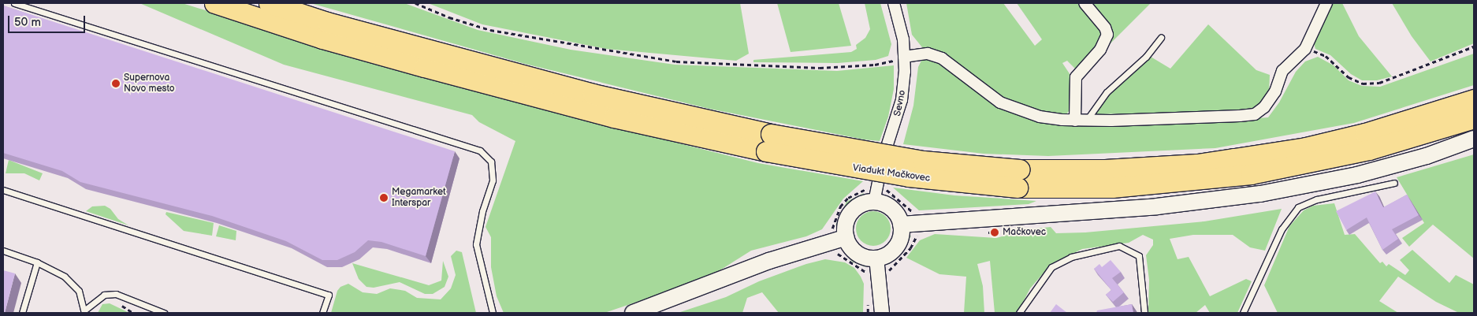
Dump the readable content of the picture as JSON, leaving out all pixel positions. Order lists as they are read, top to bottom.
{
  "streets": {
    "highway": ["Viadukt Mačkovec"],
    "street": ["Sevno"]
  },
  "places": ["Supernova Novo mesto", "Megamarket Interspar", "Mačkovec"],
  "scale_bar": "50 m"
}
